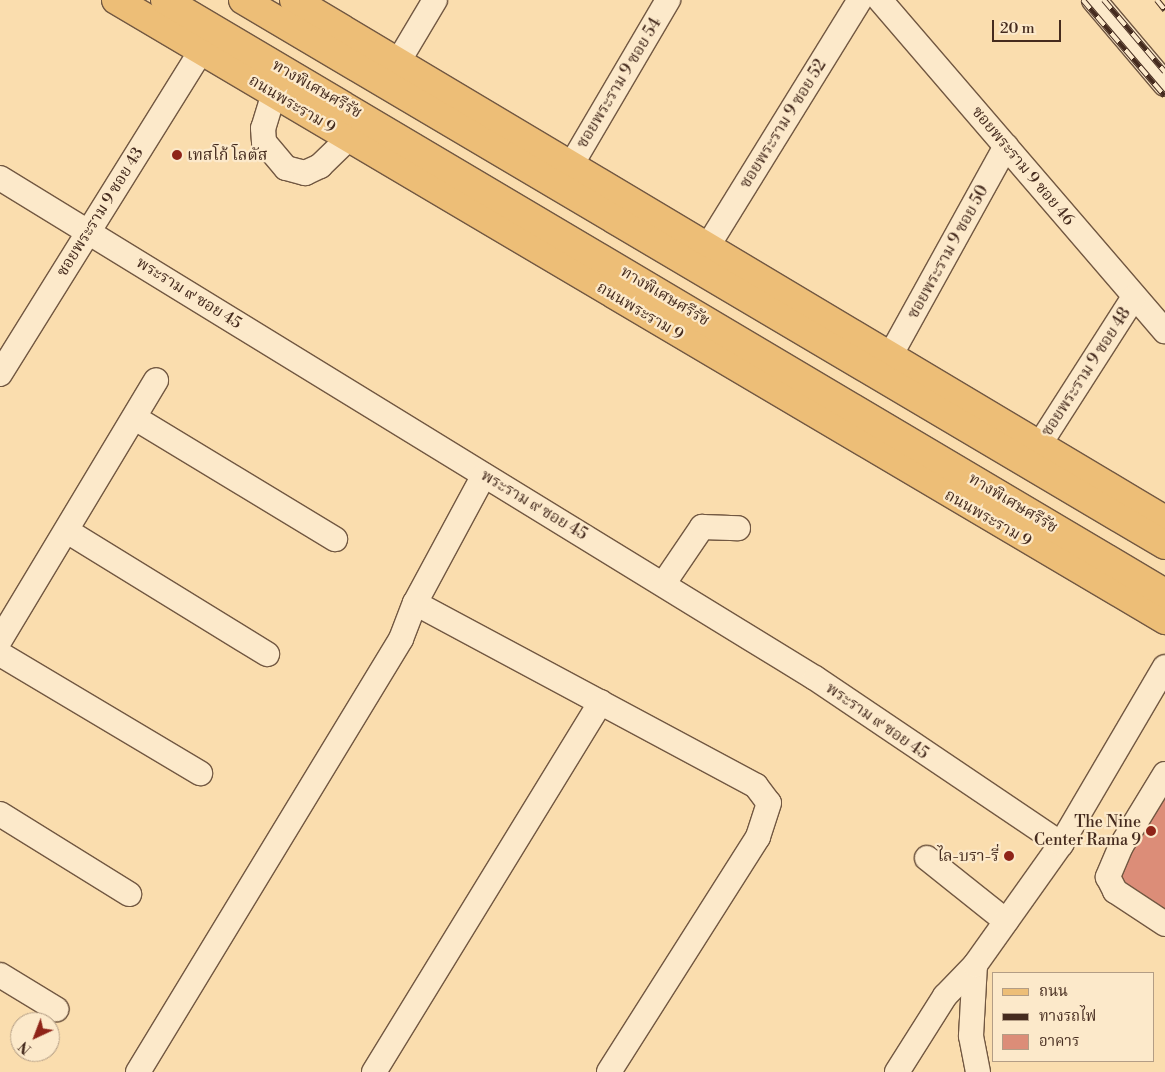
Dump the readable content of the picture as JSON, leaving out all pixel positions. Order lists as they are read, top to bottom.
{
  "streets": {
    "main road": ["ทางพิเศษศรีรัช", "ถนนพระราม 9"],
    "street": [
      "ซอยพระราม 9 ซอย 54",
      "ซอยพระราม 9 ซอย 52",
      "ซอยพระราม 9 ซอย 46",
      "ซอยพระราม 9 ซอย 43",
      "ซอยพระราม 9 ซอย 50",
      "พระราม ๙ ซอย 45",
      "ซอยพระราม 9 ซอย 48"
    ]
  },
  "crossings": [
    ["ถนนพระราม 9", "ซอยพระราม 9 ซอย 43"],
    ["ซอยพระราม 9 ซอย 46", "ซอยพระราม 9 ซอย 50"],
    ["ซอยพระราม 9 ซอย 46", "ซอยพระราม 9 ซอย 48"],
    ["ซอยพระราม 9 ซอย 43", "พระราม ๙ ซอย 45"]
  ],
  "places": ["เทสโก้ โลตัส", "The Nine Center Rama 9", "ไล-บรา-รี่"],
  "legend": ["ถนน", "ทางรถไฟ", "อาคาร"],
  "scale_bar": "20 m",
  "north": "bottom left"
}
